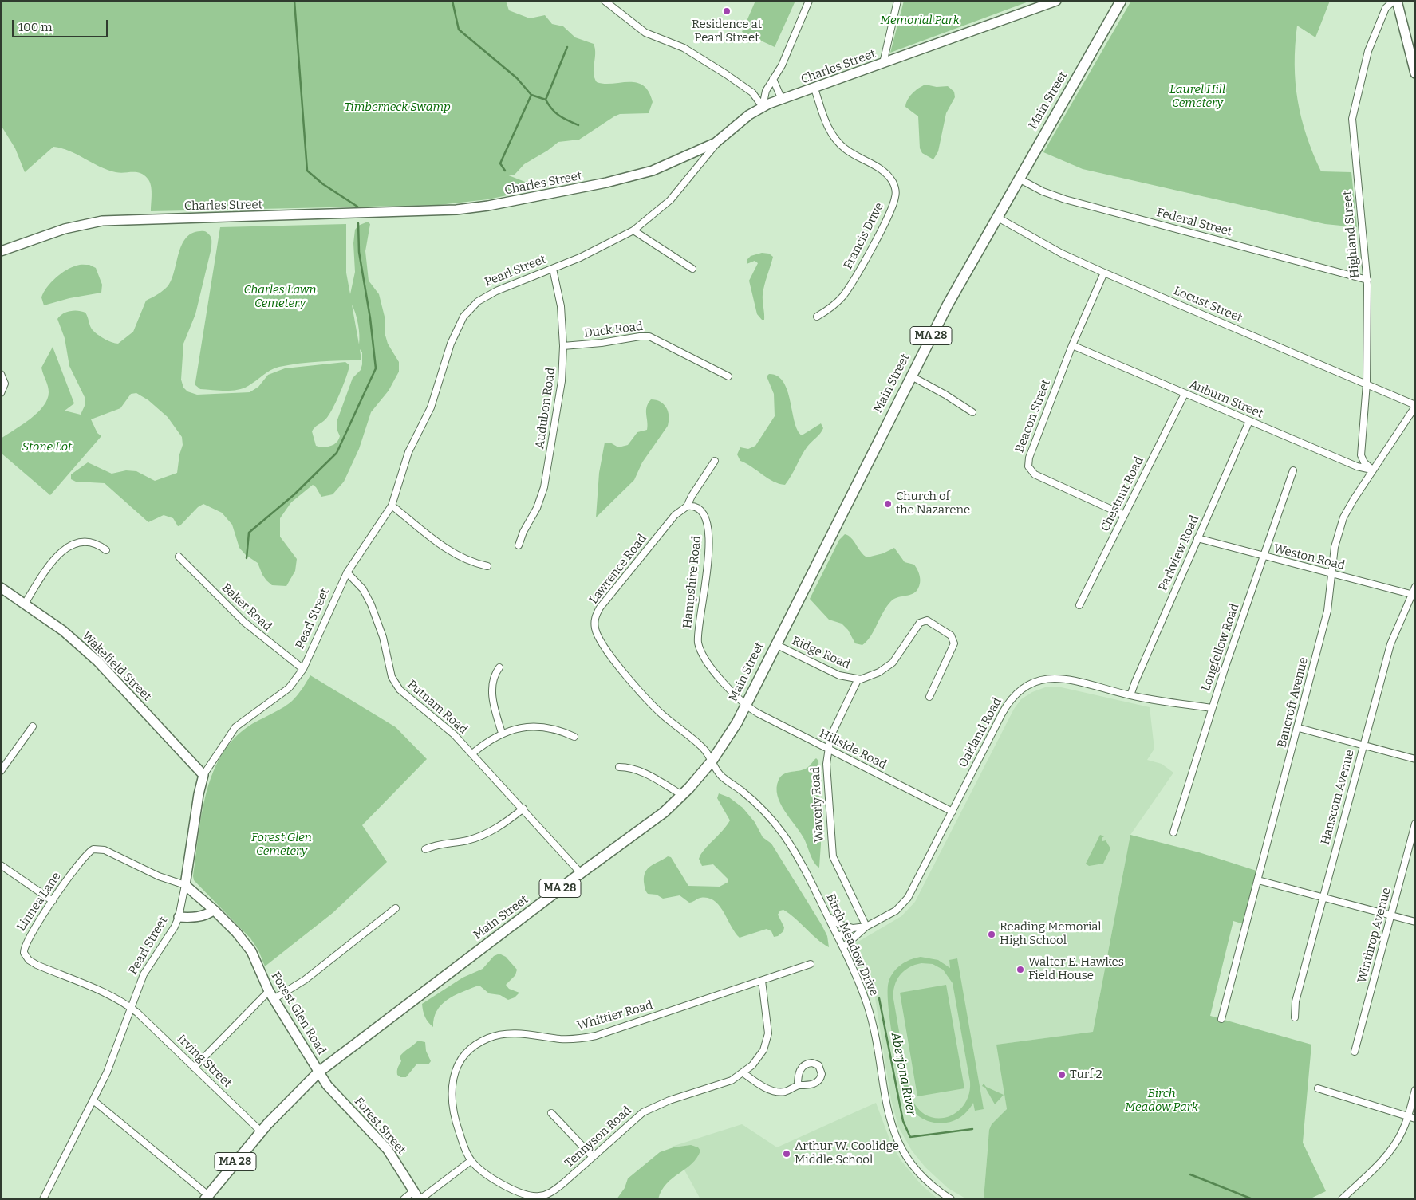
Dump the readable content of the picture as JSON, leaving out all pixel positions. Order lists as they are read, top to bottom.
{
  "streets": {
    "main road": ["Main Street", "MA 28"],
    "street": [
      "Charles Street",
      "Federal Street",
      "Highland Street",
      "Francis Drive",
      "Pearl Street",
      "Locust Street",
      "Duck Road",
      "Auburn Street",
      "Audubon Road",
      "Beacon Street",
      "Chestnut Road",
      "Parkview Road",
      "Weston Road",
      "Lawrence Road",
      "Hampshire Road",
      "Baker Road",
      "Longfellow Road",
      "Ridge Road",
      "Wakefield Street",
      "Bancroft Avenue",
      "Putnam Road",
      "Oakland Road",
      "Hillside Road",
      "Hanscom Avenue",
      "Waverly Road",
      "Linnea Lane",
      "Winthrop Avenue",
      "Birch Meadow Drive",
      "Forest Glen Road",
      "Whittier Road",
      "Irving Street",
      "Forest Street",
      "Tennyson Road"
    ]
  },
  "crossings": [
    ["Charles Street", "Francis Drive"],
    ["Charles Street", "Pearl Street"],
    ["Main Street", "Federal Street"],
    ["Main Street", "Locust Street"],
    ["Main Street", "Lawrence Road"],
    ["Main Street", "Hampshire Road"],
    ["Main Street", "Ridge Road"],
    ["Main Street", "Putnam Road"],
    ["Main Street", "Hillside Road"],
    ["Main Street", "Birch Meadow Drive"],
    ["Main Street", "Forest Glen Road"],
    ["Main Street", "Irving Street"],
    ["Main Street", "Forest Street"],
    ["Federal Street", "Highland Street"],
    ["Highland Street", "Locust Street"],
    ["Highland Street", "Auburn Street"],
    ["Highland Street", "Bancroft Avenue"],
    ["Pearl Street", "Audubon Road"],
    ["Pearl Street", "Baker Road"],
    ["Pearl Street", "Wakefield Street"],
    ["Pearl Street", "Putnam Road"],
    ["Pearl Street", "Linnea Lane"],
    ["Pearl Street", "Forest Glen Road"],
    ["Pearl Street", "Irving Street"],
    ["Locust Street", "Beacon Street"],
    ["Locust Street", "Bancroft Avenue"],
    ["Duck Road", "Audubon Road"],
    ["Auburn Street", "Beacon Street"],
    ["Auburn Street", "Chestnut Road"],
    ["Auburn Street", "Parkview Road"],
    ["Auburn Street", "Bancroft Avenue"],
    ["Beacon Street", "Chestnut Road"],
    ["Parkview Road", "Weston Road"],
    ["Parkview Road", "Oakland Road"],
    ["Weston Road", "Longfellow Road"],
    ["Weston Road", "Bancroft Avenue"],
    ["Weston Road", "Hanscom Avenue"],
    ["Lawrence Road", "Hampshire Road"],
    ["Lawrence Road", "Birch Meadow Drive"],
    ["Hampshire Road", "Hillside Road"],
    ["Longfellow Road", "Oakland Road"],
    ["Ridge Road", "Waverly Road"],
    ["Oakland Road", "Hillside Road"],
    ["Oakland Road", "Waverly Road"],
    ["Oakland Road", "Birch Meadow Drive"],
    ["Hillside Road", "Waverly Road"],
    ["Linnea Lane", "Forest Glen Road"],
    ["Linnea Lane", "Irving Street"],
    ["Forest Glen Road", "Forest Street"],
    ["Whittier Road", "Tennyson Road"]
  ],
  "water": ["Aberjona River"],
  "parks": [
    "Memorial Park",
    "Laurel Hill Cemetery",
    "Timberneck Swamp",
    "Charles Lawn Cemetery",
    "Stone Lot",
    "Forest Glen Cemetery",
    "Birch Meadow Park"
  ],
  "places": [
    "Residence at Pearl Street",
    "Church of the Nazarene",
    "Reading Memorial High School",
    "Walter E. Hawkes Field House",
    "Turf 2",
    "Arthur W. Coolidge Middle School"
  ],
  "scale_bar": "100 m"
}
